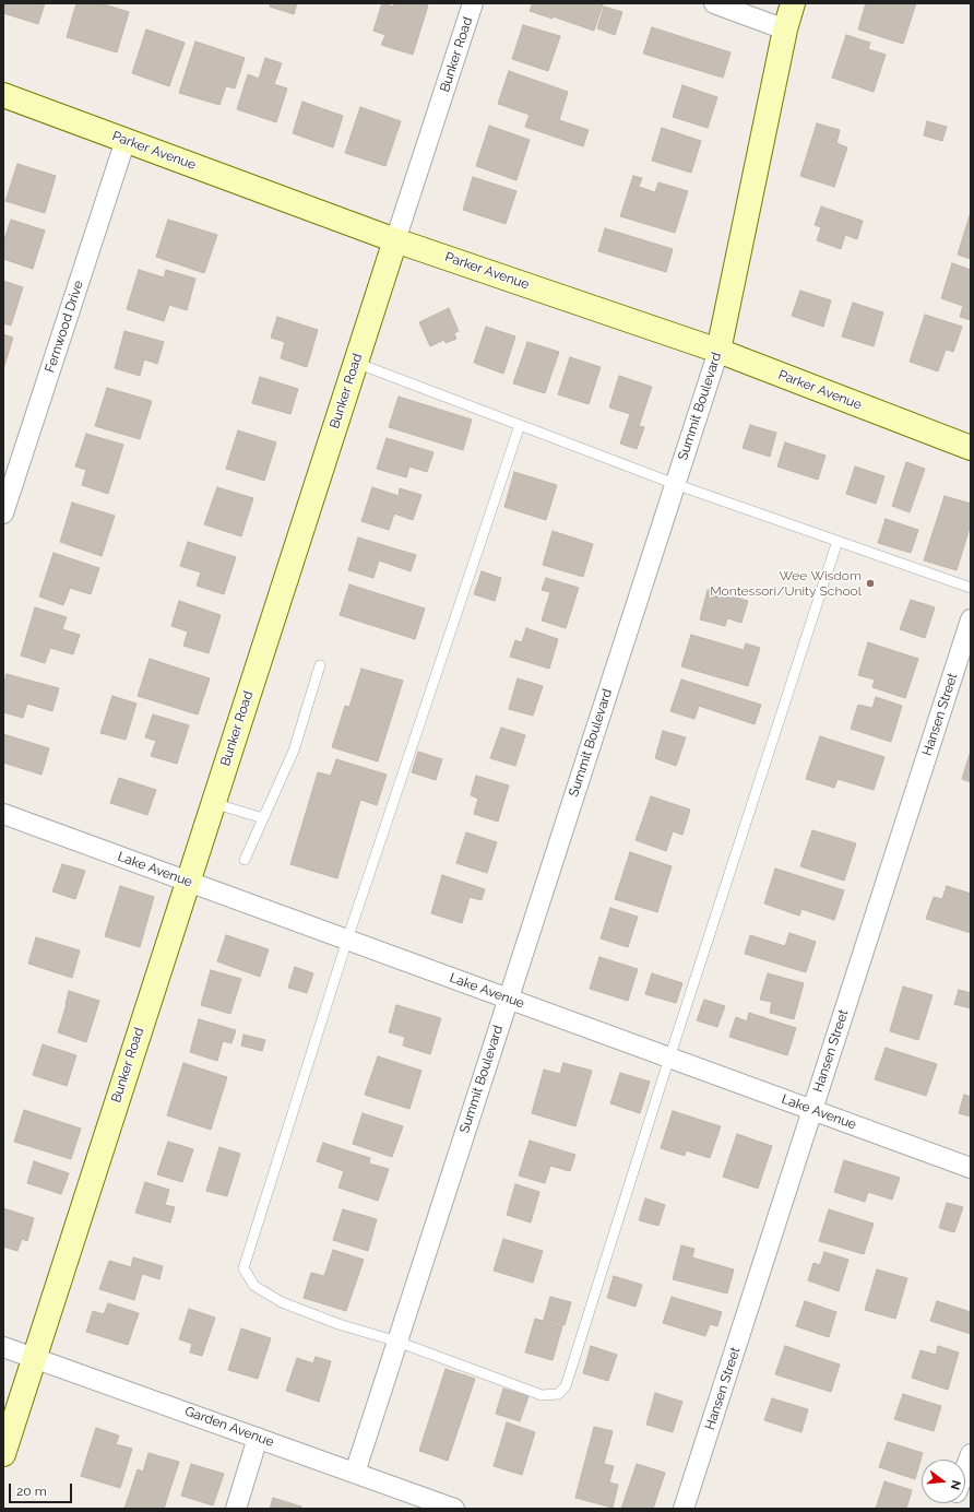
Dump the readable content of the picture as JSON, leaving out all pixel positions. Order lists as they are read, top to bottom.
{
  "streets": {
    "street": [
      "Bunker Road",
      "Parker Avenue",
      "Fernwood Drive",
      "Summit Boulevard",
      "Hansen Street",
      "Lake Avenue",
      "Garden Avenue"
    ]
  },
  "crossings": [
    ["Bunker Road", "Parker Avenue"],
    ["Bunker Road", "Lake Avenue"],
    ["Bunker Road", "Garden Avenue"],
    ["Parker Avenue", "Fernwood Drive"],
    ["Parker Avenue", "Summit Boulevard"],
    ["Summit Boulevard", "Lake Avenue"],
    ["Summit Boulevard", "Garden Avenue"],
    ["Hansen Street", "Lake Avenue"]
  ],
  "places": ["Wee Wisdom Montessori/Unity School"],
  "scale_bar": "20 m",
  "north": "right"
}
